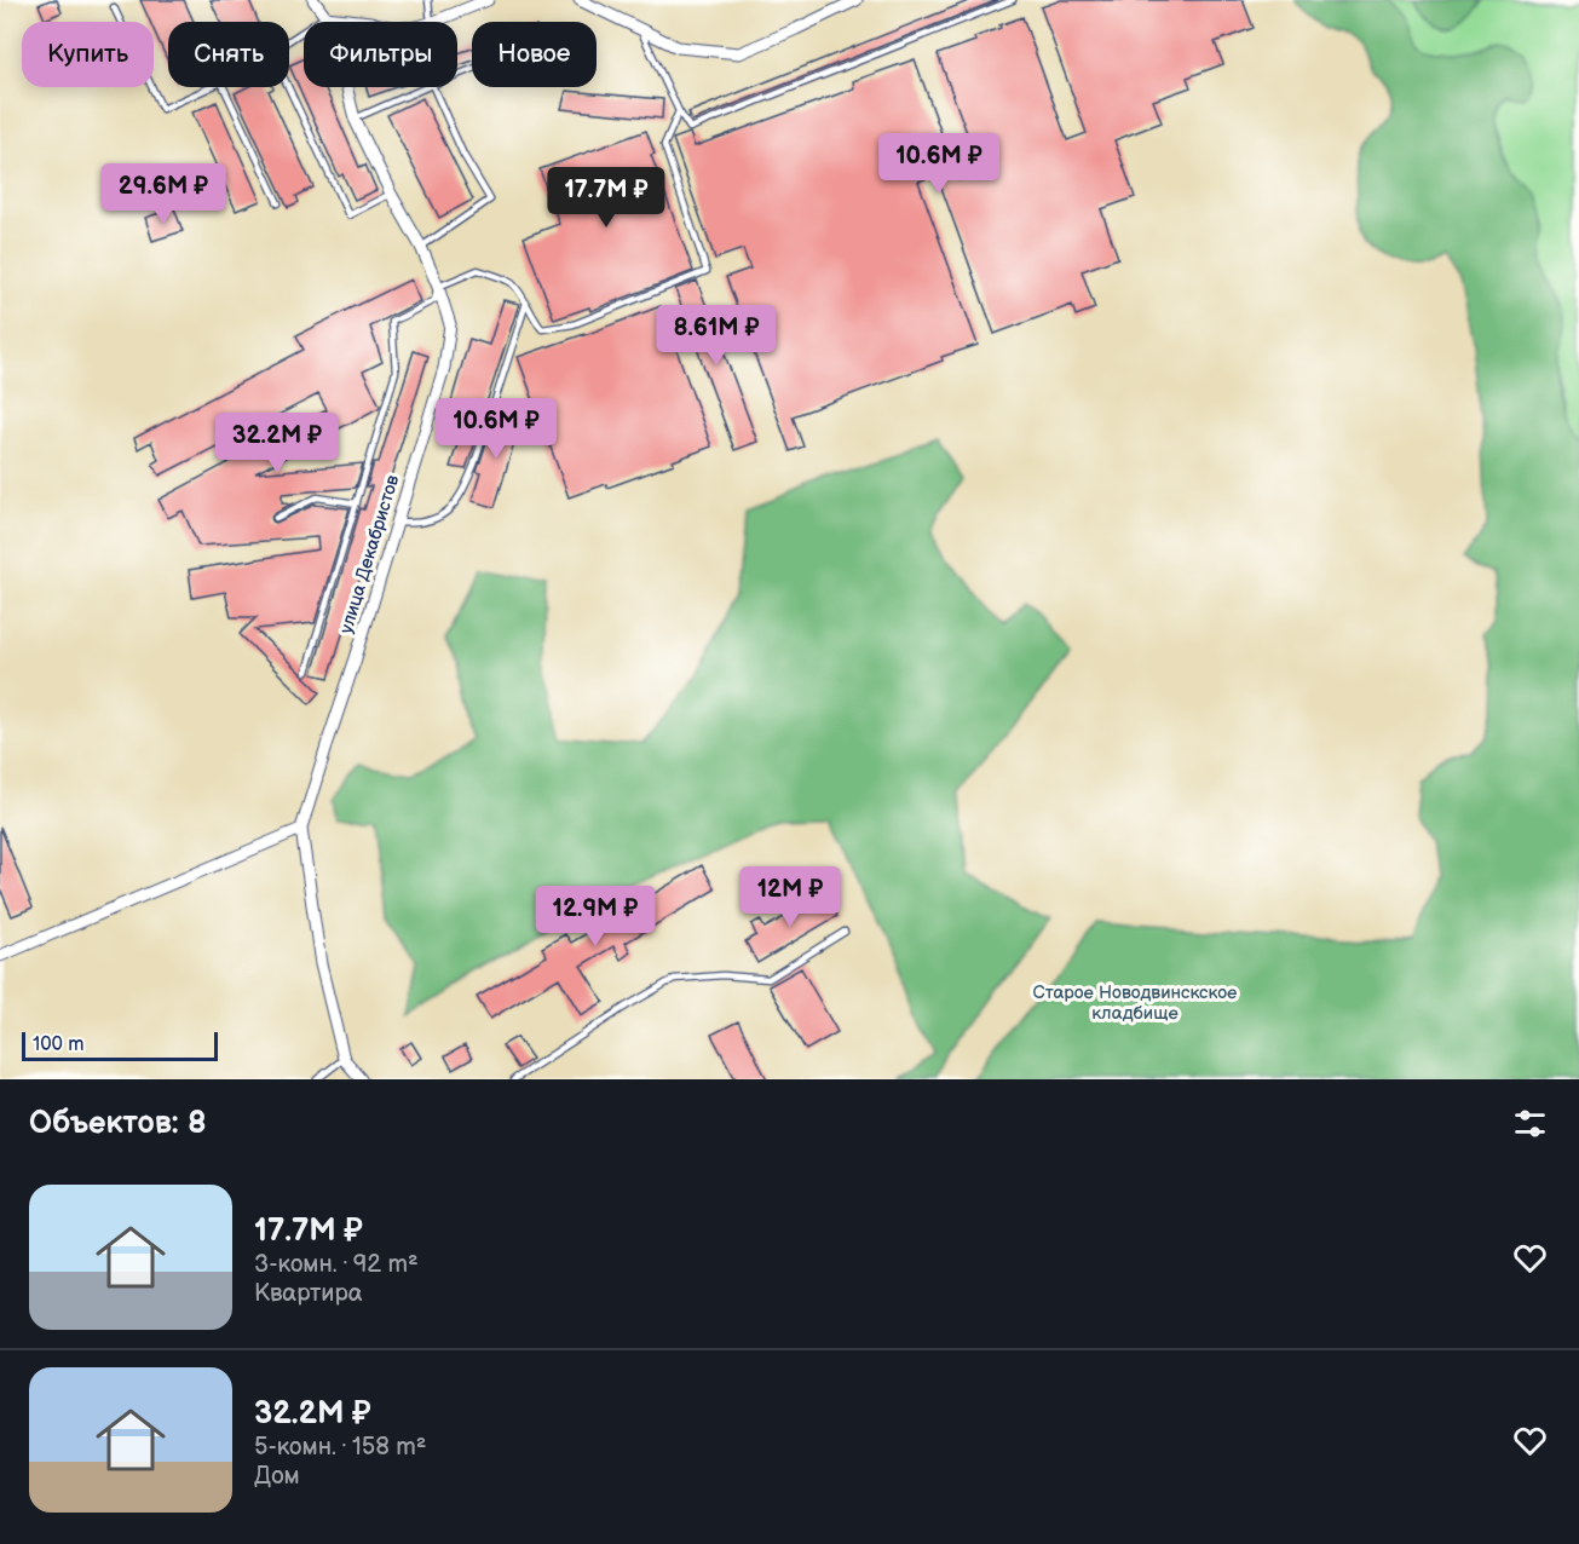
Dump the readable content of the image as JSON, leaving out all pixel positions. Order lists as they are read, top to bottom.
{
  "streets": {
    "street": ["улица Декабристов"]
  },
  "parks": ["Старое Новодвинскское кладбище"],
  "scale_bar": "100 m",
  "page": {
    "chip": [
      "Купить",
      "Снять",
      "Фильтры",
      "Новое"
    ],
    "price": [
      "10.6M ₽",
      "29.6M ₽",
      "17.7M ₽",
      "8.61M ₽",
      "10.6M ₽",
      "32.2M ₽",
      "12M ₽",
      "12.9M ₽"
    ],
    "scale": "100 m",
    "heading": "Объектов: 8",
    "list": [
      {
        "name": "17.7M ₽",
        "note": "3-комн. · 92 m² · Квартира"
      },
      {
        "name": "32.2M ₽",
        "note": "5-комн. · 158 m² · Дом"
      }
    ]
  }
}
